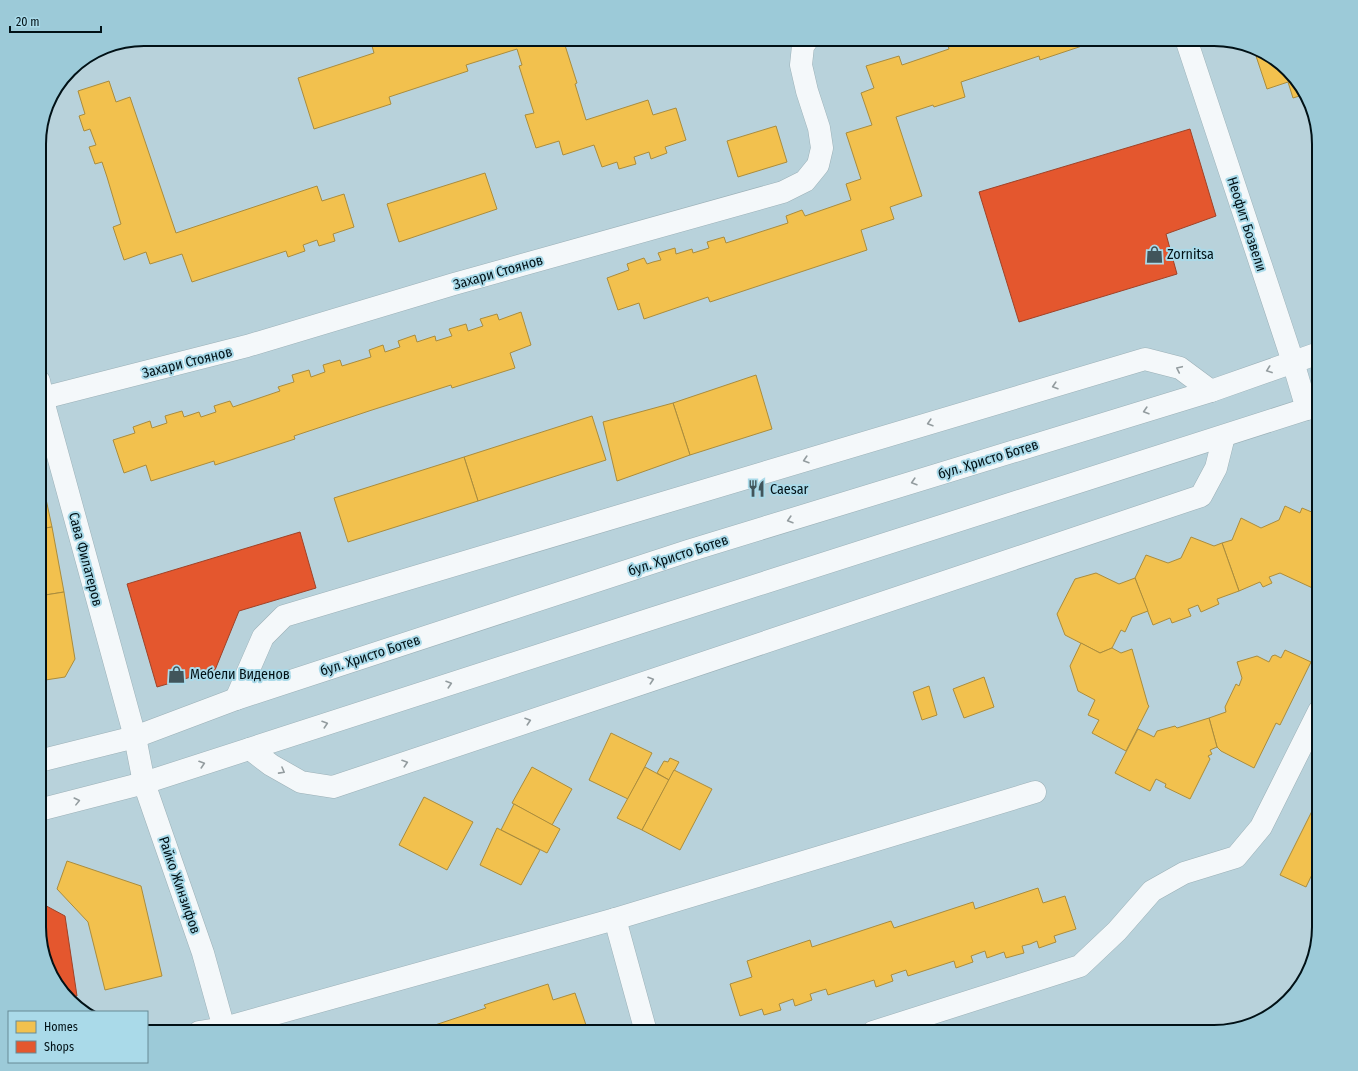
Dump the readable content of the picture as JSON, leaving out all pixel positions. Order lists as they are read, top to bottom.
{
  "streets": {
    "street": [
      "Неофит Бозвели",
      "Захари Стоянов",
      "бул. Христо Ботев",
      "Сава Филатеров",
      "Райко Жинзифов"
    ]
  },
  "crossings": [
    ["Неофит Бозвели", "бул. Христо Ботев"],
    ["бул. Христо Ботев", "Сава Филатеров"],
    ["бул. Христо Ботев", "Райко Жинзифов"],
    ["Сава Филатеров", "Райко Жинзифов"]
  ],
  "places": {
    "shop": ["Zornitsa", "Мебели Виденов"],
    "restaurant": ["Caesar"]
  },
  "legend": ["Homes", "Shops"],
  "scale_bar": "20 m"
}
